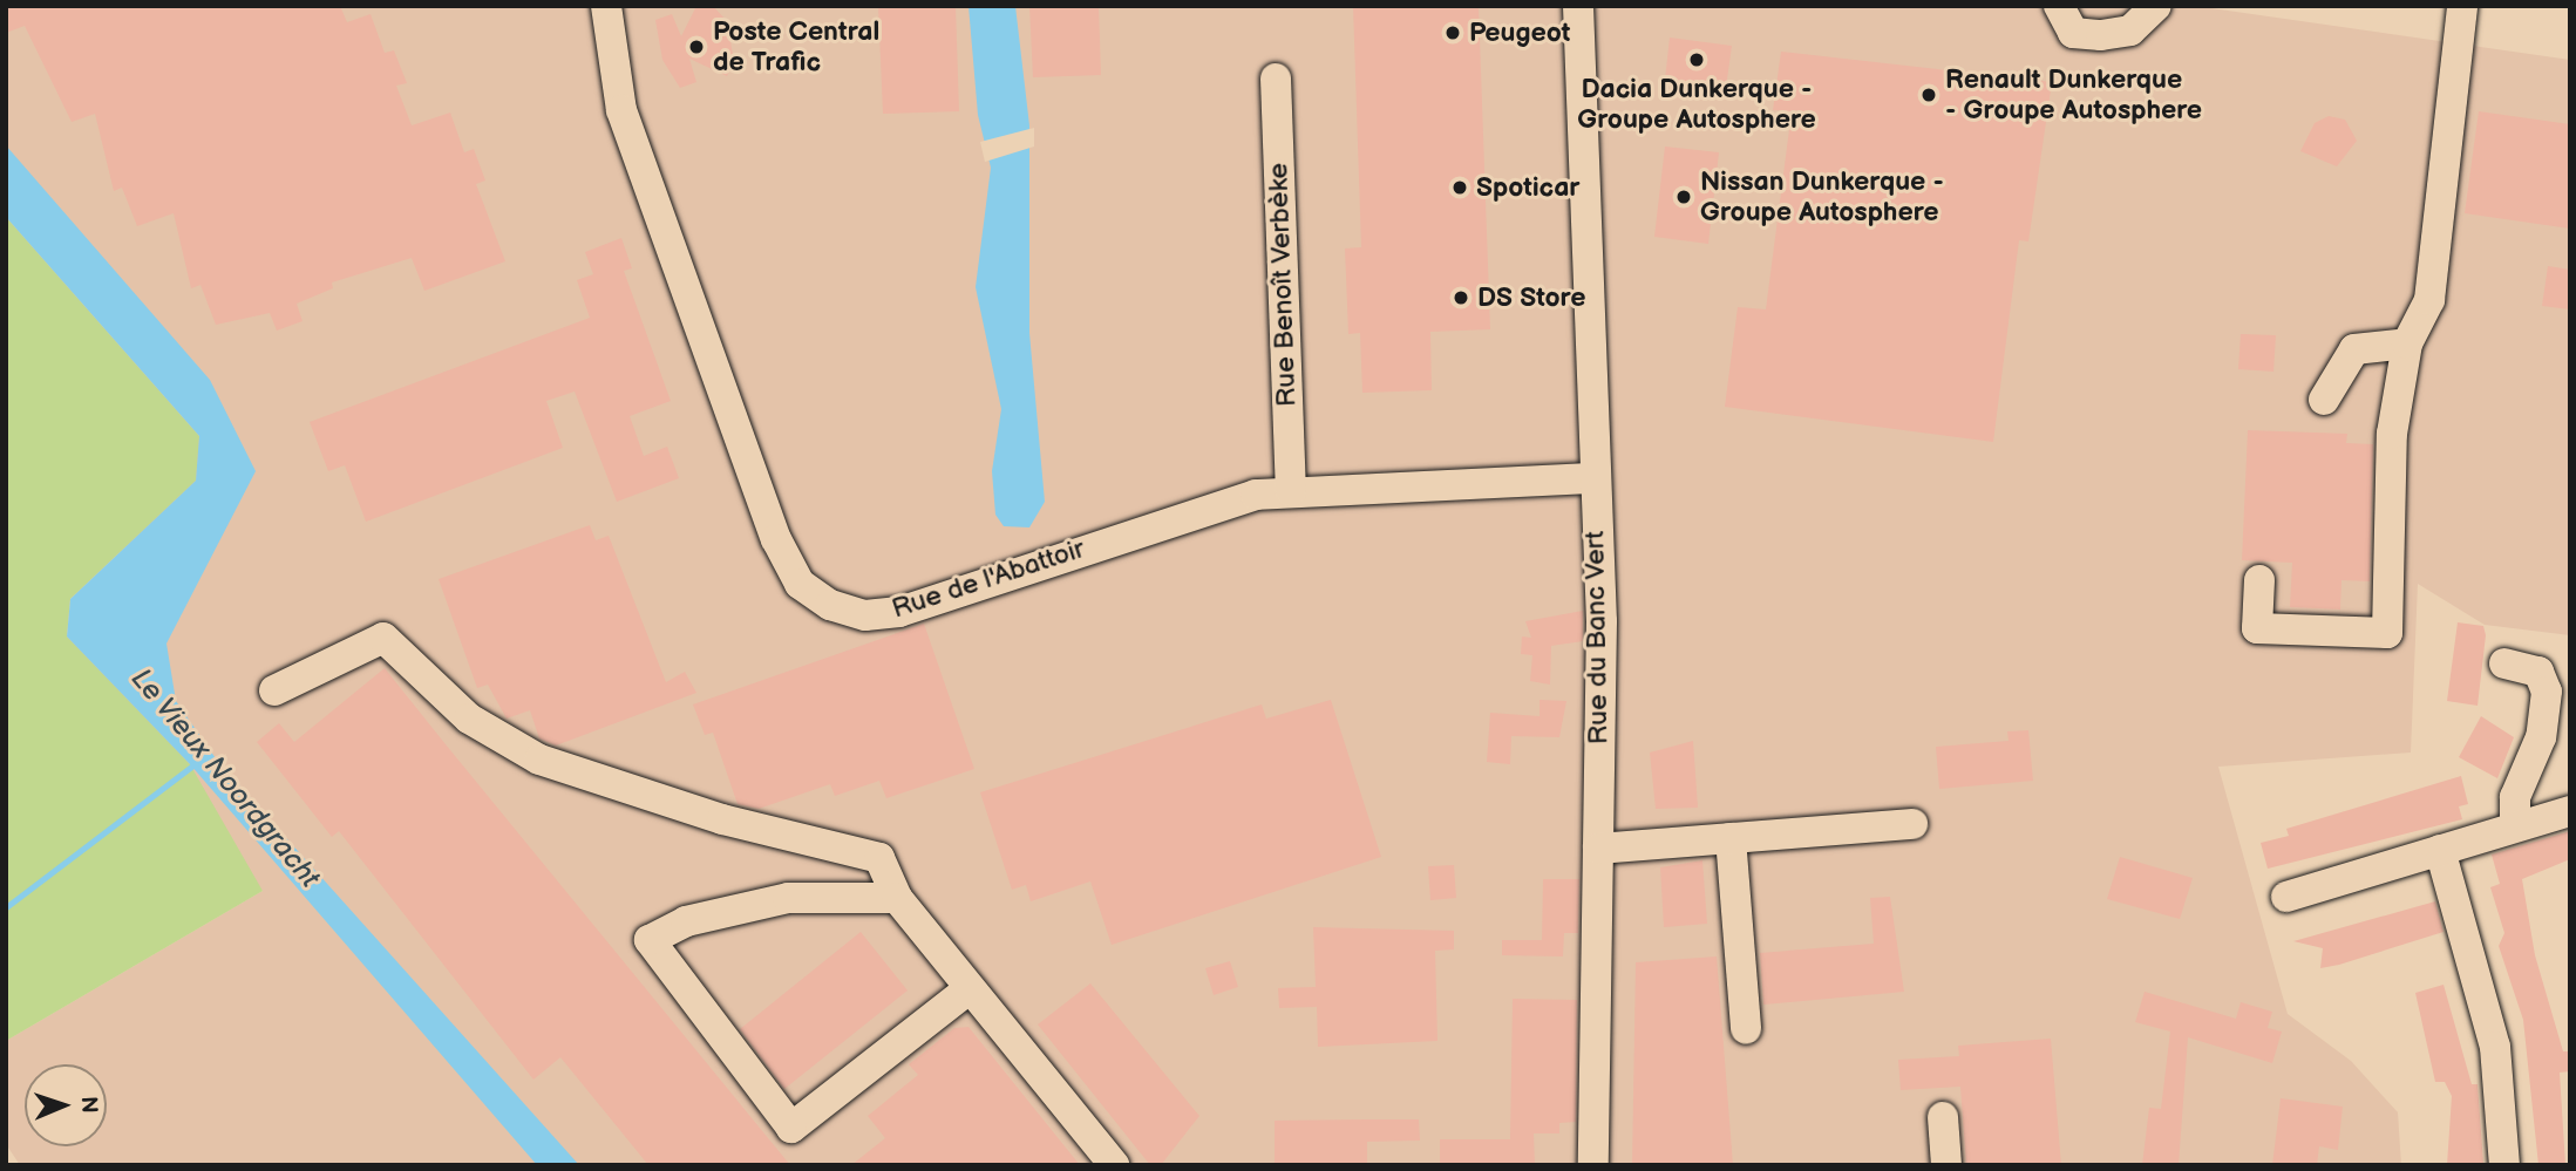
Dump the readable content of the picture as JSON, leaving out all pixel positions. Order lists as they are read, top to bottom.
{
  "streets": {
    "street": ["Rue Benoît Verbèke", "Rue de l'Abattoir", "Rue du Banc Vert"]
  },
  "crossings": [
    ["Rue Benoît Verbèke", "Rue de l'Abattoir"],
    ["Rue de l'Abattoir", "Rue du Banc Vert"]
  ],
  "water": ["Le Vieux Noordgracht"],
  "places": [
    "Peugeot",
    "Poste Central de Trafic",
    "Dacia Dunkerque - Groupe Autosphere",
    "Renault Dunkerque - Groupe Autosphere",
    "Spoticar",
    "Nissan Dunkerque - Groupe Autosphere",
    "DS Store"
  ],
  "north": "right"
}
